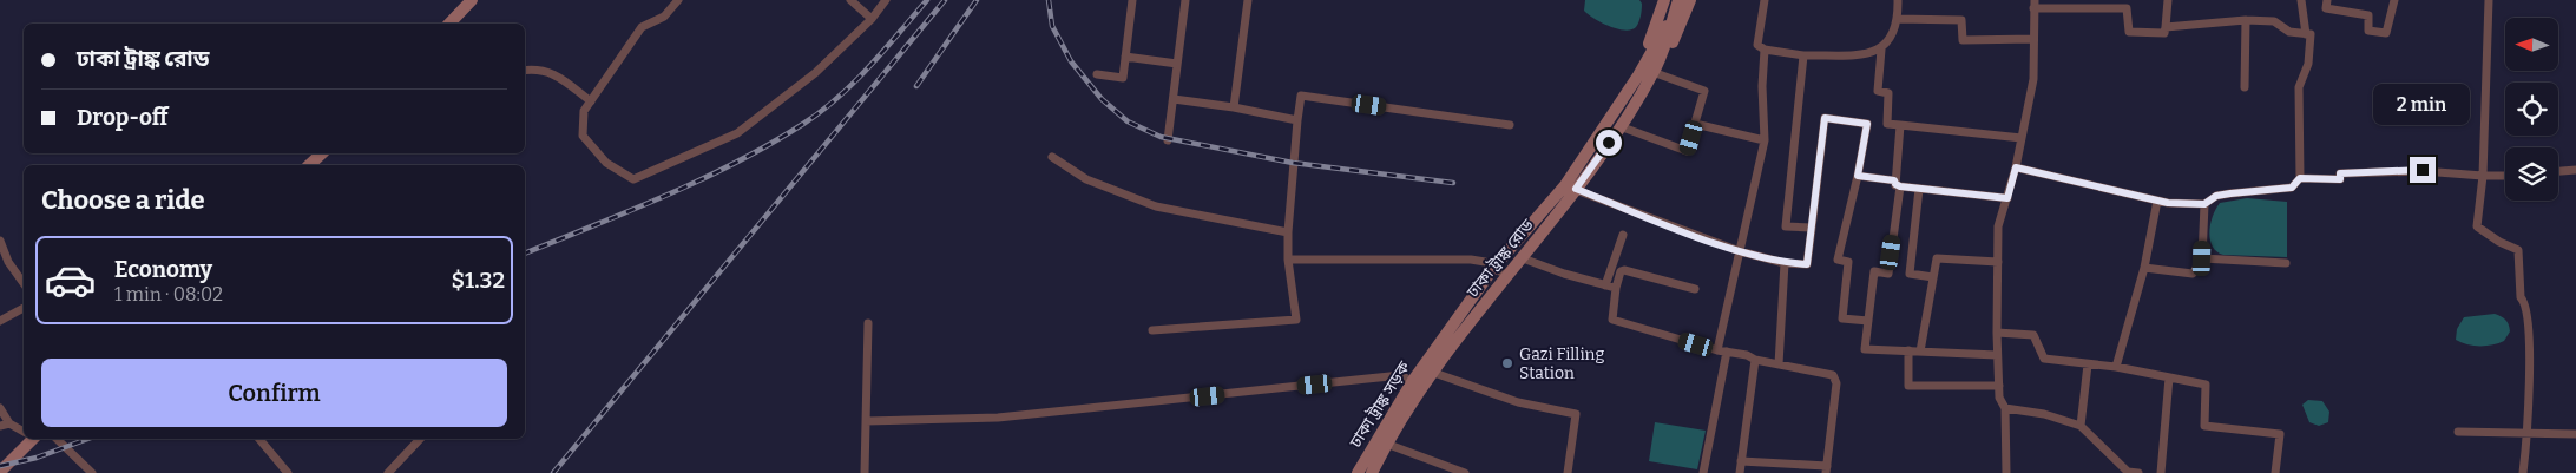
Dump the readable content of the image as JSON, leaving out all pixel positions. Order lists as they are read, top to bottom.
{
  "streets": {
    "main road": ["ঢাকা ট্রাঙ্ক রোড", "ঢাকা ট্রাঙ্ক সড়ক"]
  },
  "crossings": [
    ["ঢাকা ট্রাঙ্ক রোড", "ঢাকা ট্রাঙ্ক সড়ক"]
  ],
  "places": ["Gazi Filling Station"],
  "north": "left",
  "page": {
    "banner": ["ঢাকা ট্রাঙ্ক রোড", "Drop-off"],
    "bubble": "2 min",
    "heading": "Choose a ride",
    "list": [
      {
        "name": "Economy",
        "note": "1 min · 08:02",
        "value": "$1.32"
      }
    ],
    "buttons": "Confirm"
  }
}
